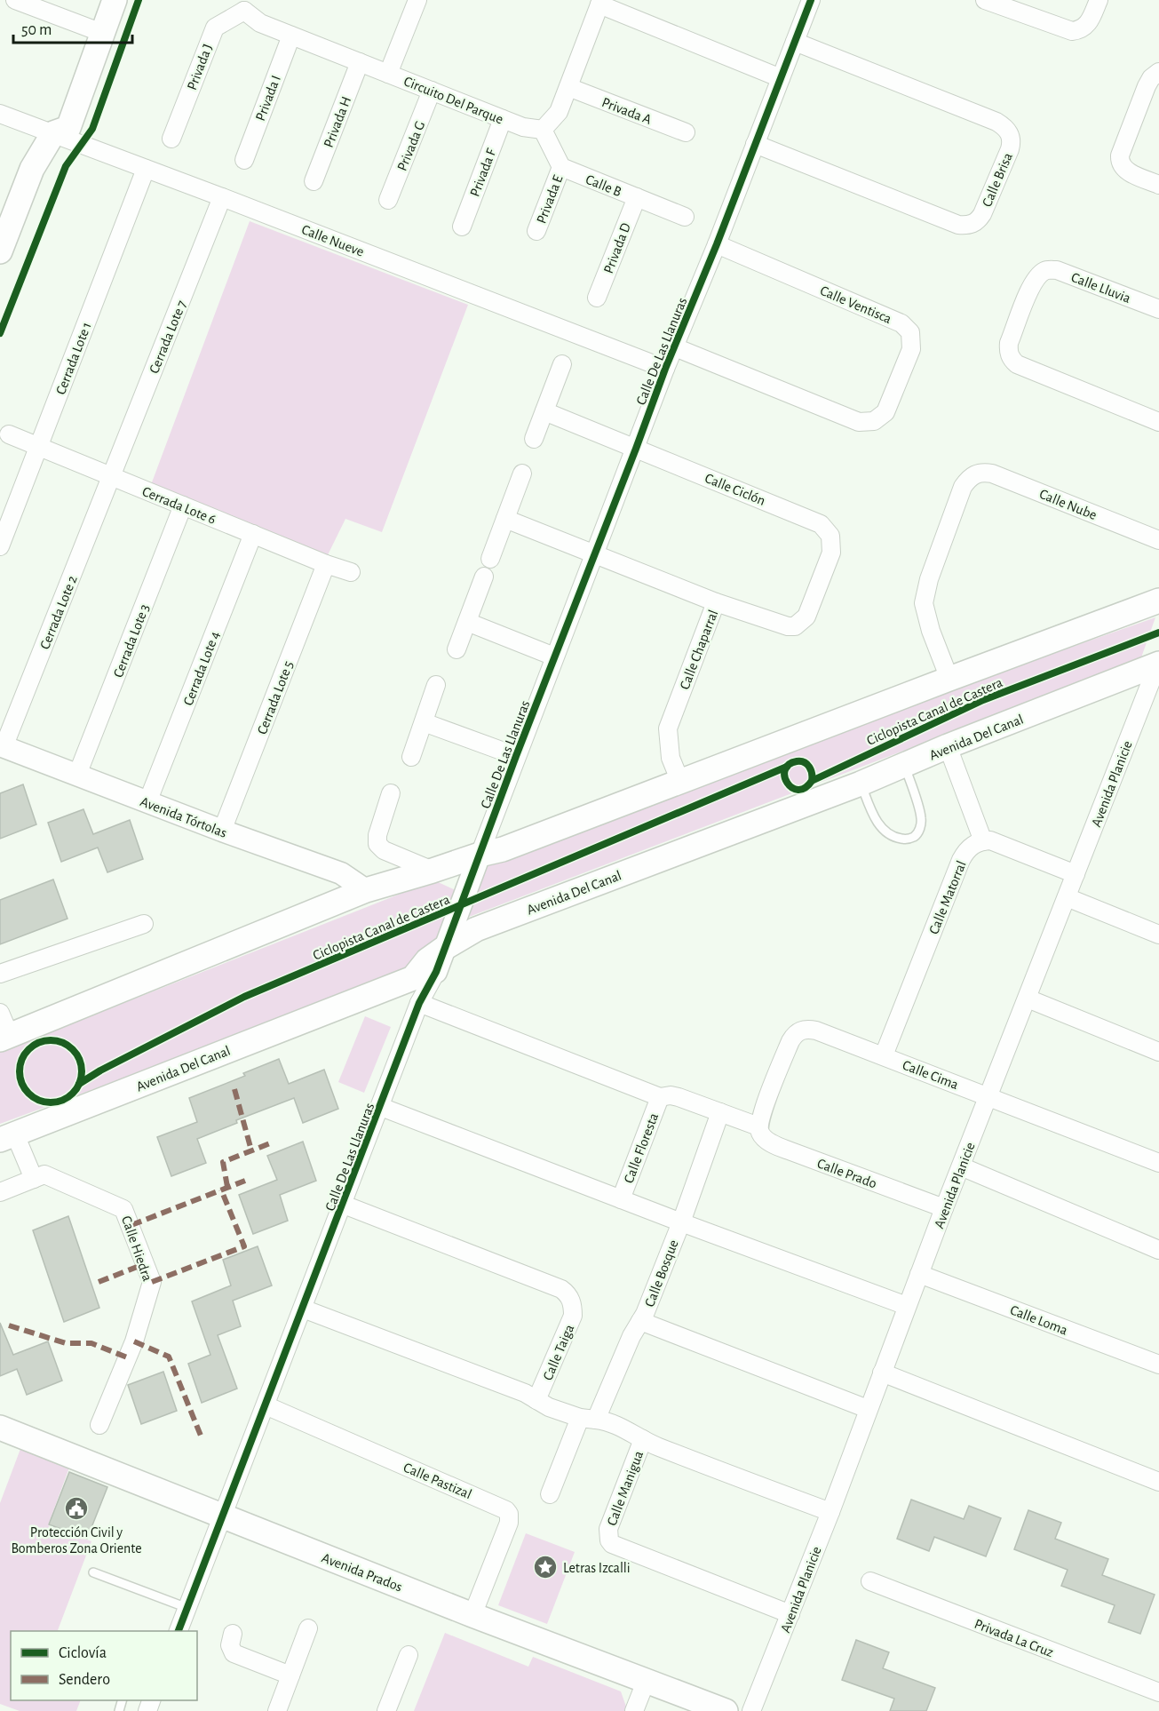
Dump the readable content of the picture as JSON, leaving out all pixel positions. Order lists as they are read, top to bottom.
{
  "streets": {
    "main road": ["Avenida Del Canal", "Avenida Prados"],
    "street": [
      "Privada J",
      "Privada I",
      "Circuito Del Parque",
      "Privada A",
      "Privada H",
      "Privada G",
      "Privada F",
      "Calle Brisa",
      "Calle B",
      "Privada E",
      "Calle Nueve",
      "Privada D",
      "Calle Lluvia",
      "Calle Ventisca",
      "Cerrada Lote 7",
      "Calle De Las Llanuras",
      "Cerrada Lote 1",
      "Calle Ciclón",
      "Calle Nube",
      "Cerrada Lote 6",
      "Cerrada Lote 2",
      "Cerrada Lote 3",
      "Calle Chaparral",
      "Cerrada Lote 4",
      "Cerrada Lote 5",
      "Avenida Planicie",
      "Avenida Tórtolas",
      "Calle Matorral",
      "Calle Cima",
      "Calle Floresta",
      "Calle Prado",
      "Calle Hiedra",
      "Calle Bosque",
      "Calle Loma",
      "Calle Taiga",
      "Calle Pastizal",
      "Calle Manigua",
      "Privada La Cruz"
    ],
    "cycle path": ["Ciclopista Canal de Castera"]
  },
  "crossings": [
    ["Privada J", "Circuito Del Parque"],
    ["Privada I", "Circuito Del Parque"],
    ["Circuito Del Parque", "Privada H"],
    ["Circuito Del Parque", "Privada G"],
    ["Circuito Del Parque", "Privada F"],
    ["Calle Brisa", "Calle De Las Llanuras"],
    ["Calle B", "Privada E"],
    ["Calle B", "Privada D"],
    ["Calle Nueve", "Cerrada Lote 7"],
    ["Calle Nueve", "Calle De Las Llanuras"],
    ["Calle Nueve", "Cerrada Lote 1"],
    ["Calle Ventisca", "Calle De Las Llanuras"],
    ["Cerrada Lote 7", "Cerrada Lote 6"],
    ["Cerrada Lote 7", "Cerrada Lote 2"],
    ["Calle De Las Llanuras", "Calle Ciclón"],
    ["Calle De Las Llanuras", "Avenida Del Canal"],
    ["Calle De Las Llanuras", "Calle Floresta"],
    ["Calle De Las Llanuras", "Calle Taiga"],
    ["Calle De Las Llanuras", "Calle Pastizal"],
    ["Calle De Las Llanuras", "Avenida Prados"],
    ["Cerrada Lote 1", "Cerrada Lote 6"],
    ["Calle Ciclón", "Calle Chaparral"],
    ["Cerrada Lote 6", "Cerrada Lote 2"],
    ["Cerrada Lote 6", "Cerrada Lote 3"],
    ["Cerrada Lote 6", "Cerrada Lote 4"],
    ["Cerrada Lote 6", "Cerrada Lote 5"],
    ["Cerrada Lote 2", "Avenida Tórtolas"],
    ["Cerrada Lote 3", "Avenida Tórtolas"],
    ["Cerrada Lote 4", "Avenida Tórtolas"],
    ["Cerrada Lote 5", "Avenida Tórtolas"],
    ["Avenida Del Canal", "Avenida Planicie"],
    ["Avenida Planicie", "Calle Cima"],
    ["Avenida Planicie", "Calle Prado"],
    ["Avenida Planicie", "Calle Bosque"],
    ["Avenida Planicie", "Calle Loma"],
    ["Avenida Planicie", "Calle Manigua"],
    ["Calle Matorral", "Calle Cima"],
    ["Calle Cima", "Calle Prado"],
    ["Calle Pastizal", "Avenida Prados"]
  ],
  "places": {
    "public building": ["Protección Civil y Bomberos Zona Oriente"],
    "place": ["Letras Izcalli"]
  },
  "legend": ["Ciclovía", "Sendero"],
  "scale_bar": "50 m"
}
